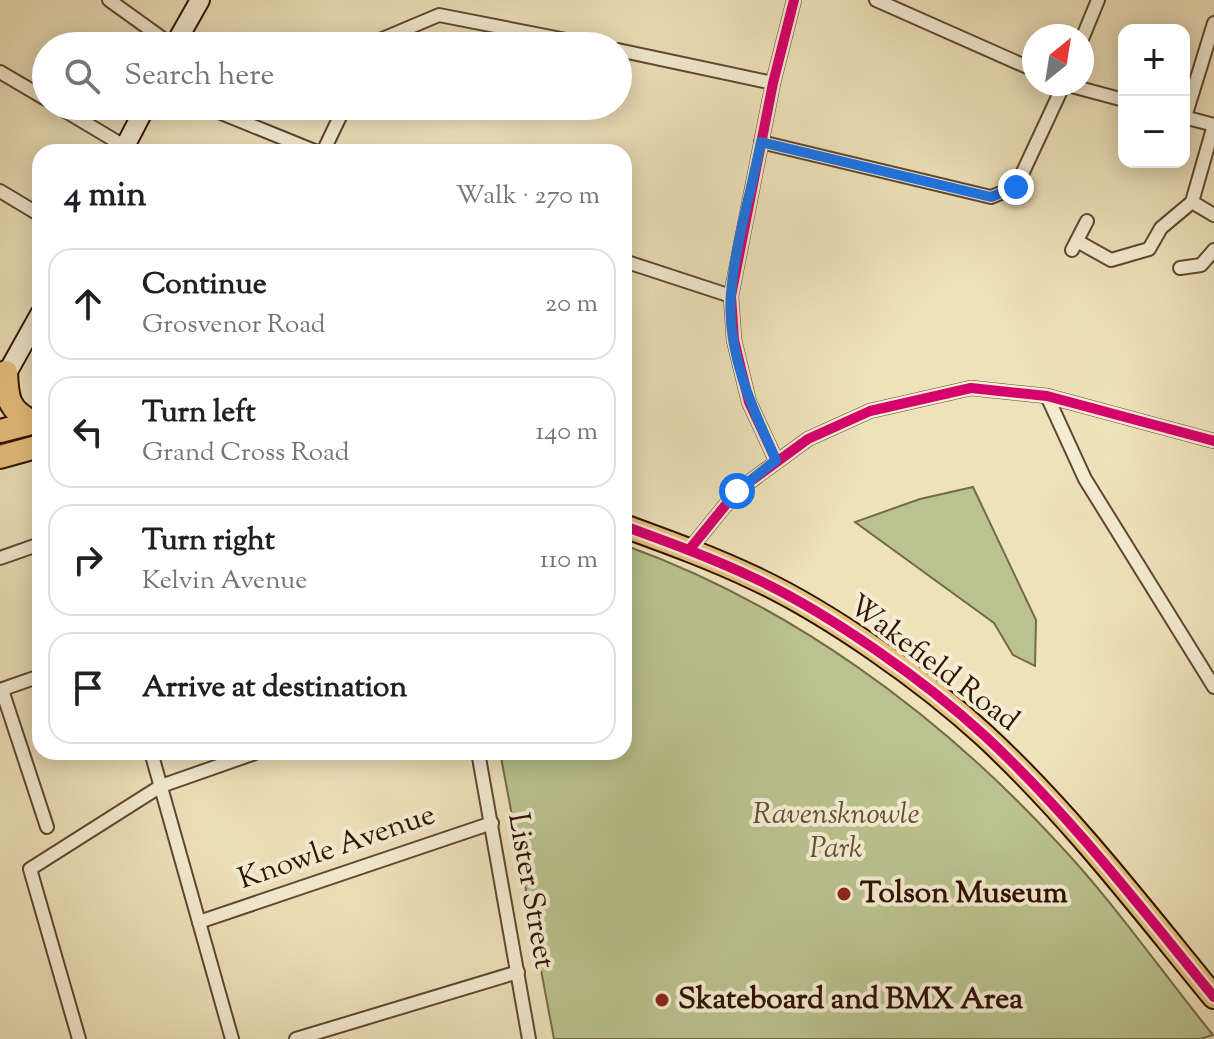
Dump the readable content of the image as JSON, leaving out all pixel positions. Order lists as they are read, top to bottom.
{
  "streets": {
    "highway": ["Wakefield Road"],
    "street": ["Knowle Avenue", "Lister Street"]
  },
  "crossings": [
    ["Knowle Avenue", "Lister Street"]
  ],
  "parks": ["Ravensknowle Park"],
  "places": ["Tolson Museum", "Skateboard and BMX Area"],
  "north": "top right",
  "page": {
    "map_buttons": ["+", "−"],
    "search": "Search here",
    "heading": ["4 min", "Walk · 270 m"],
    "list": [
      ["Continue", "Grosvenor Road", "20 m"],
      ["Turn left", "Grand Cross Road", "140 m"],
      ["Turn right", "Kelvin Avenue", "110 m"],
      "Arrive at destination"
    ]
  }
}
